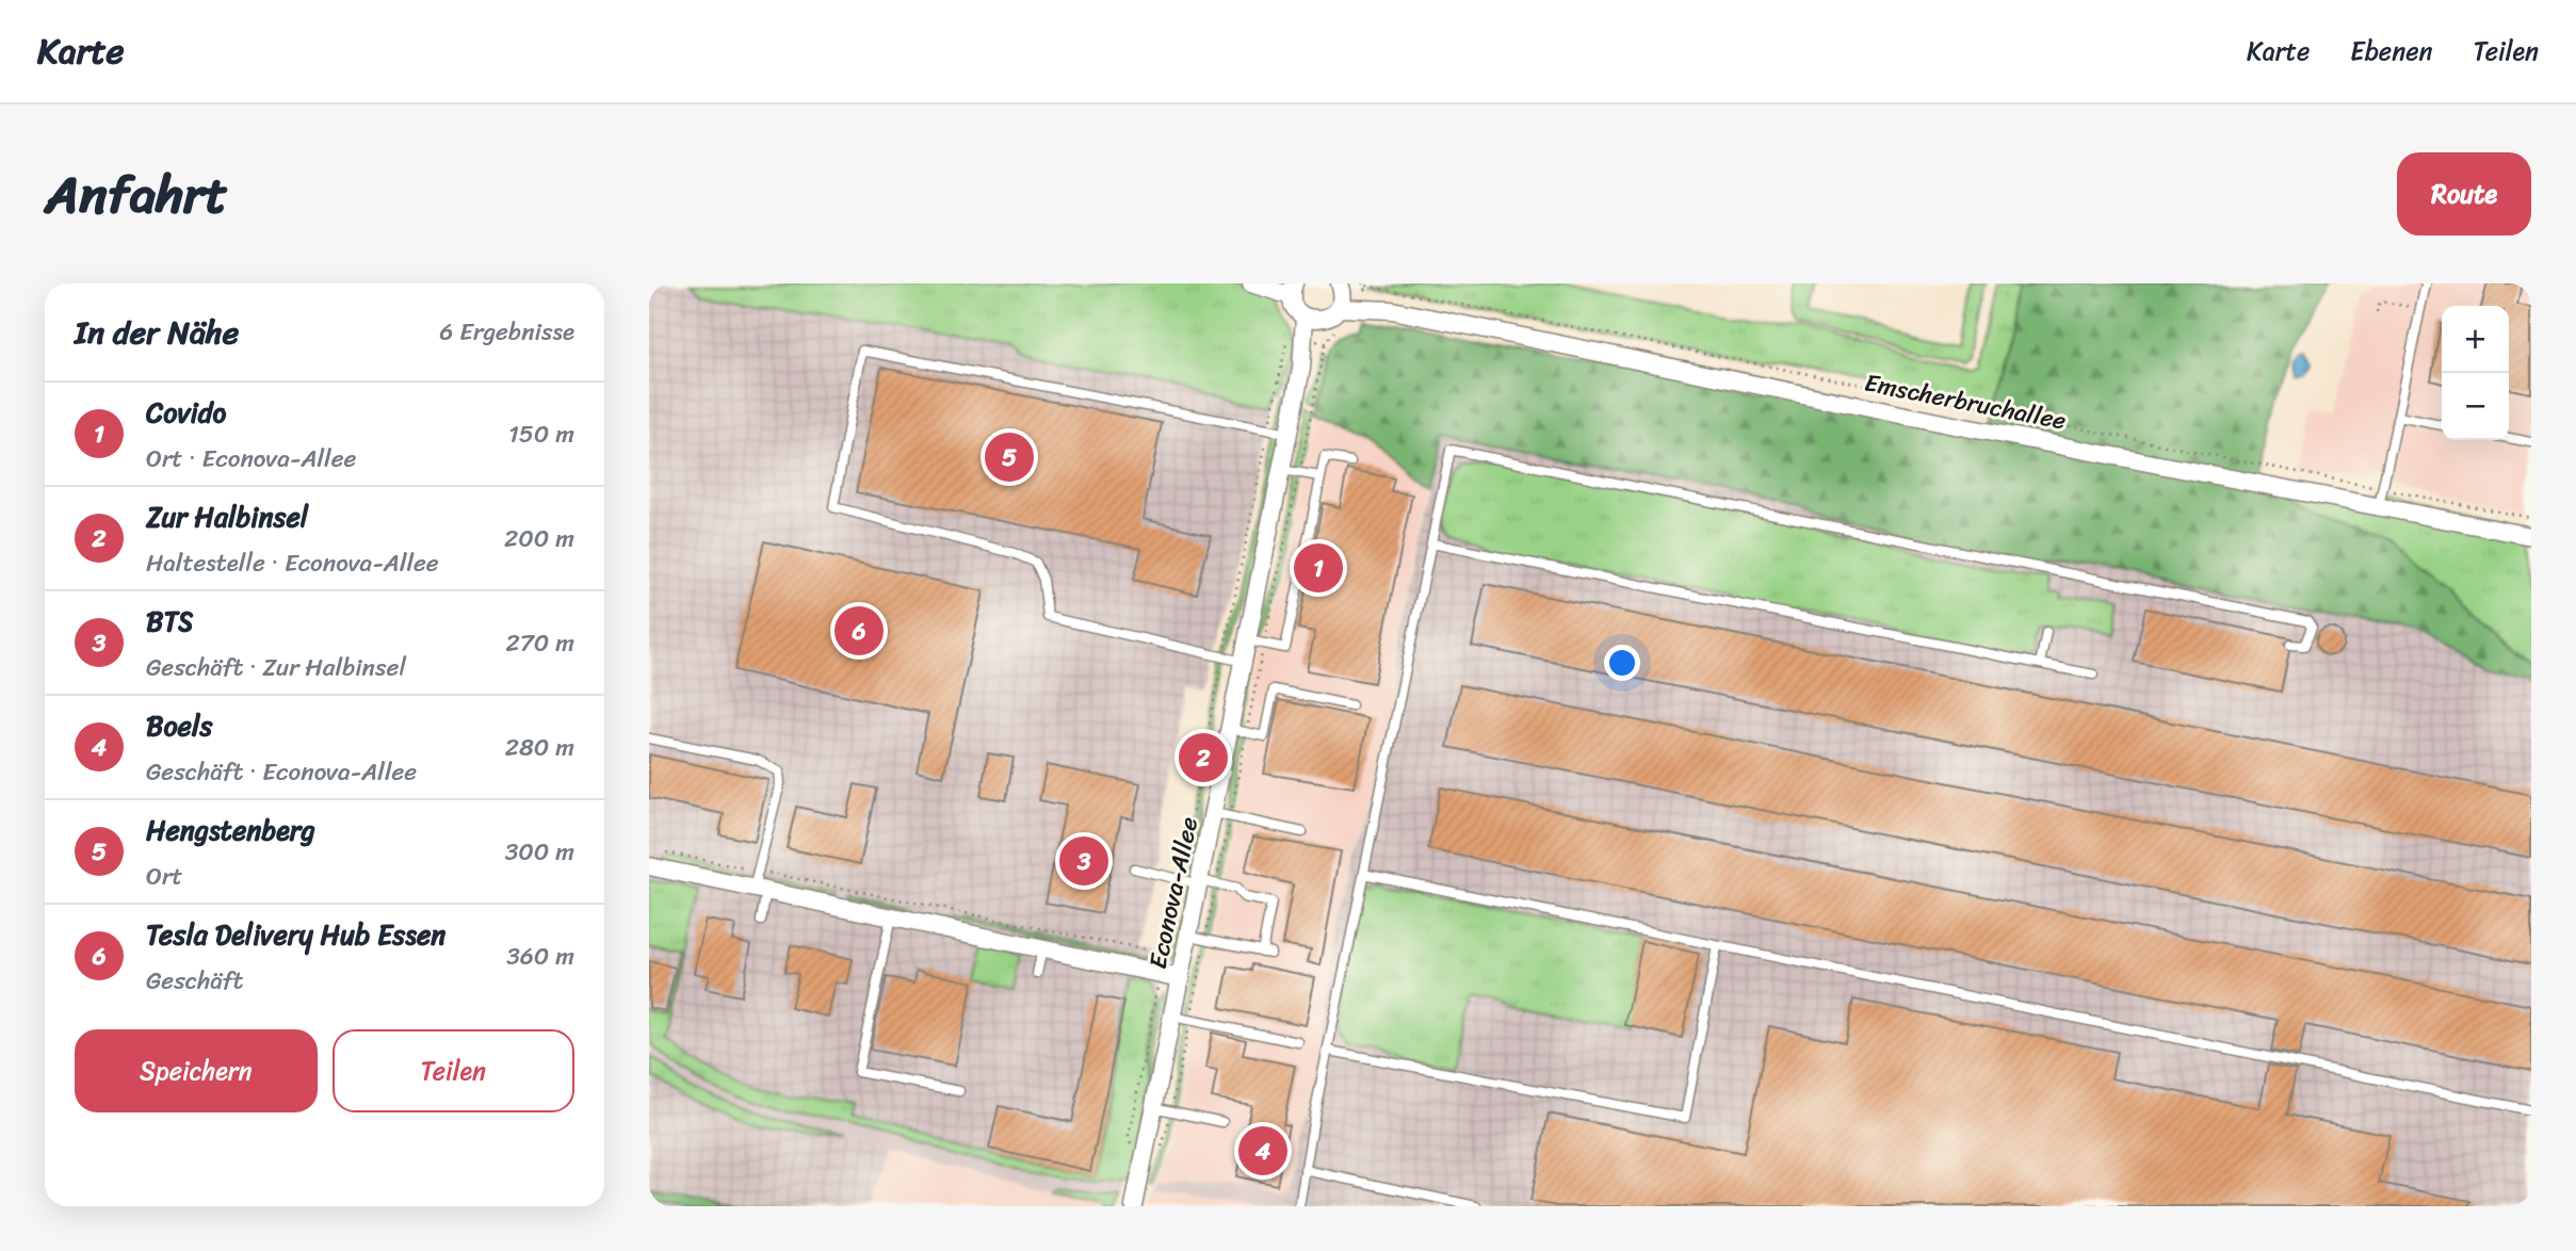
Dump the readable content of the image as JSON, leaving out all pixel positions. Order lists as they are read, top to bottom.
{
  "streets": {
    "street": ["Emscherbruchallee", "Econova-Allee"]
  },
  "page": {
    "header": "Karte",
    "nav": ["Karte", "Ebenen", "Teilen"],
    "title": "Anfahrt",
    "buttons": [
      "Route",
      ["Speichern", "Teilen"]
    ],
    "heading": ["In der Nähe", "6 Ergebnisse"],
    "map_buttons": ["+", "−"],
    "list": [
      {
        "mark": "1",
        "name": "Covido",
        "note": "Ort · Econova-Allee",
        "value": "150 m"
      },
      {
        "mark": "2",
        "name": "Zur Halbinsel",
        "note": "Haltestelle · Econova-Allee",
        "value": "200 m"
      },
      {
        "mark": "3",
        "name": "BTS",
        "note": "Geschäft · Zur Halbinsel",
        "value": "270 m"
      },
      {
        "mark": "4",
        "name": "Boels",
        "note": "Geschäft · Econova-Allee",
        "value": "280 m"
      },
      {
        "mark": "5",
        "name": "Hengstenberg",
        "note": "Ort",
        "value": "300 m"
      },
      {
        "mark": "6",
        "name": "Tesla Delivery Hub Essen",
        "note": "Geschäft",
        "value": "360 m"
      }
    ],
    "pins": [
      "5",
      "1",
      "6",
      "2",
      "3",
      "4"
    ]
  }
}
